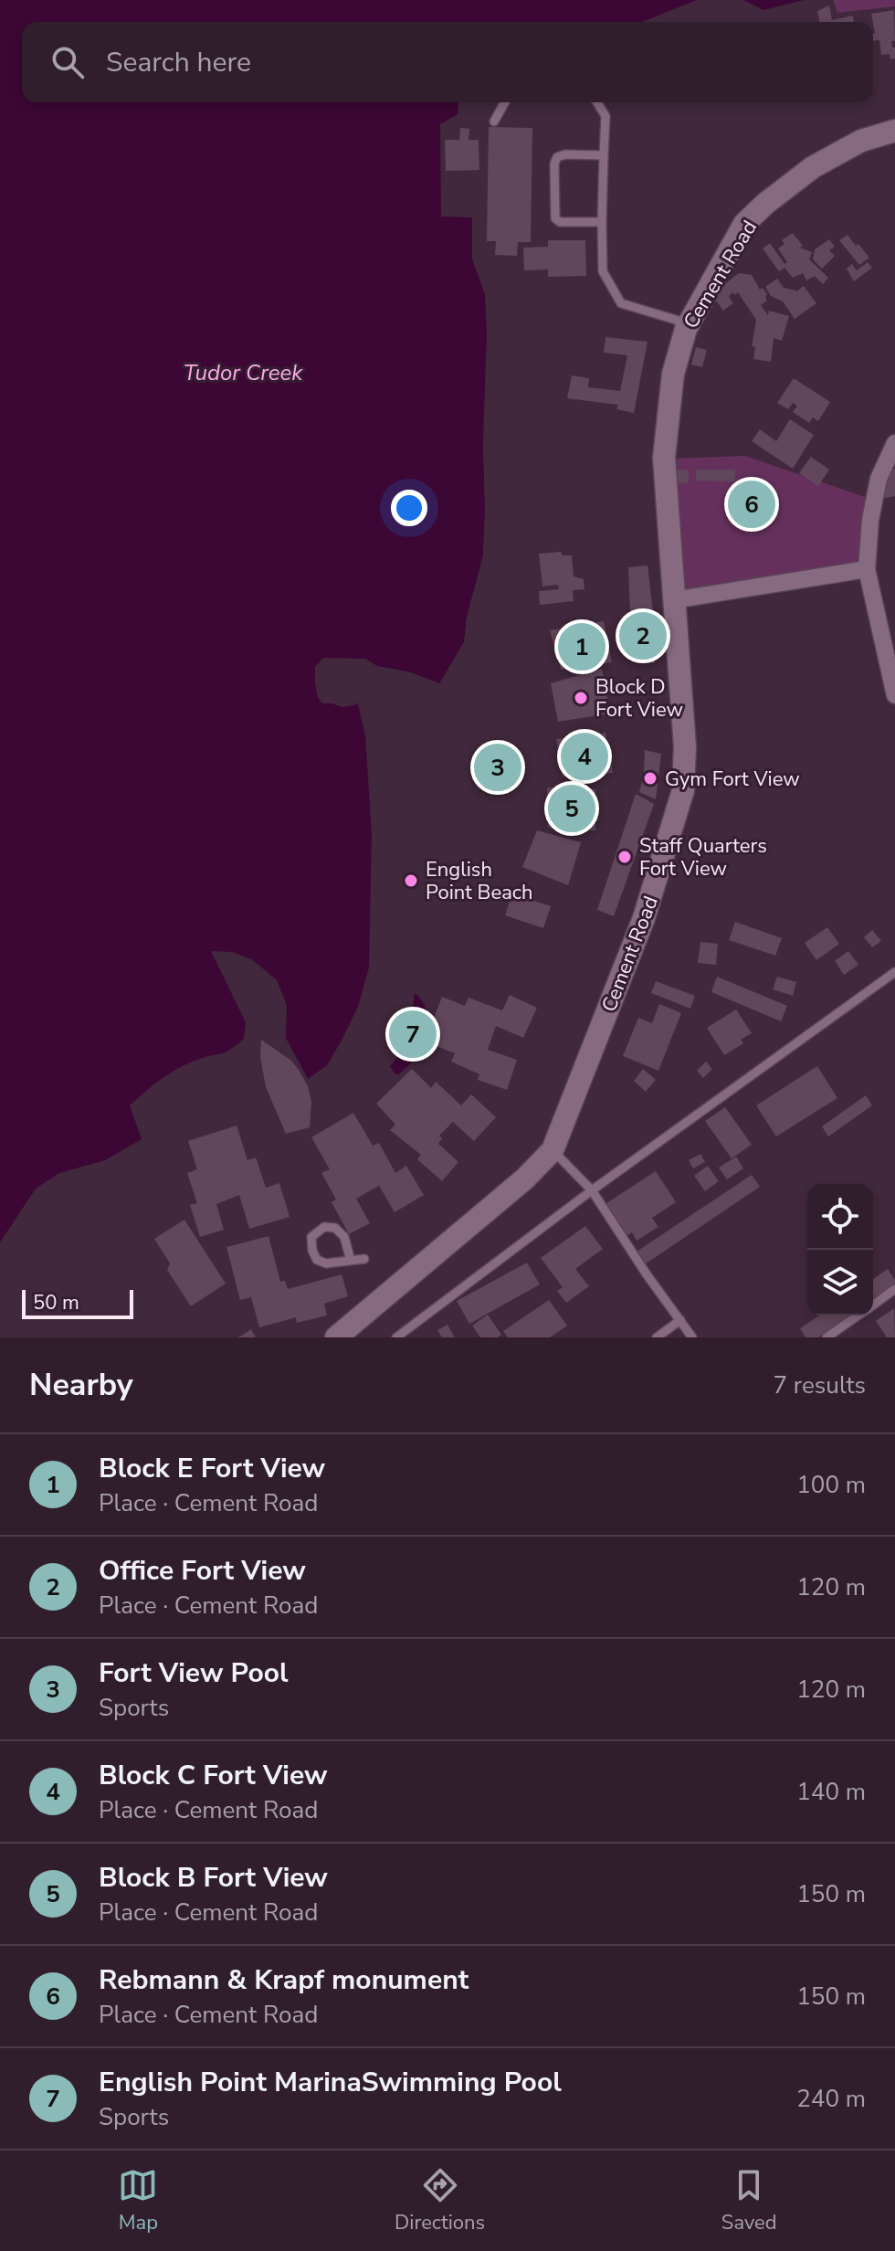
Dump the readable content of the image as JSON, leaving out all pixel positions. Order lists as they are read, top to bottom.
{
  "streets": {
    "main road": ["Cement Road"]
  },
  "water": ["Tudor Creek"],
  "places": [
    "Block D Fort View",
    "Gym Fort View",
    "Staff Quarters Fort View",
    "English Point Beach"
  ],
  "scale_bar": "50 m",
  "page": {
    "search": "Search here",
    "pins": [
      "6",
      "2",
      "1",
      "4",
      "3",
      "5",
      "7"
    ],
    "scale": "50 m",
    "heading": ["Nearby", "7 results"],
    "list": [
      {
        "mark": "1",
        "name": "Block E Fort View",
        "note": "Place · Cement Road",
        "value": "100 m"
      },
      {
        "mark": "2",
        "name": "Office Fort View",
        "note": "Place · Cement Road",
        "value": "120 m"
      },
      {
        "mark": "3",
        "name": "Fort View Pool",
        "note": "Sports",
        "value": "120 m"
      },
      {
        "mark": "4",
        "name": "Block C Fort View",
        "note": "Place · Cement Road",
        "value": "140 m"
      },
      {
        "mark": "5",
        "name": "Block B Fort View",
        "note": "Place · Cement Road",
        "value": "150 m"
      },
      {
        "mark": "6",
        "name": "Rebmann & Krapf monument",
        "note": "Place · Cement Road",
        "value": "150 m"
      },
      {
        "mark": "7",
        "name": "English Point MarinaSwimming Pool",
        "note": "Sports",
        "value": "240 m"
      }
    ],
    "nav": ["Map", "Directions", "Saved"]
  }
}
